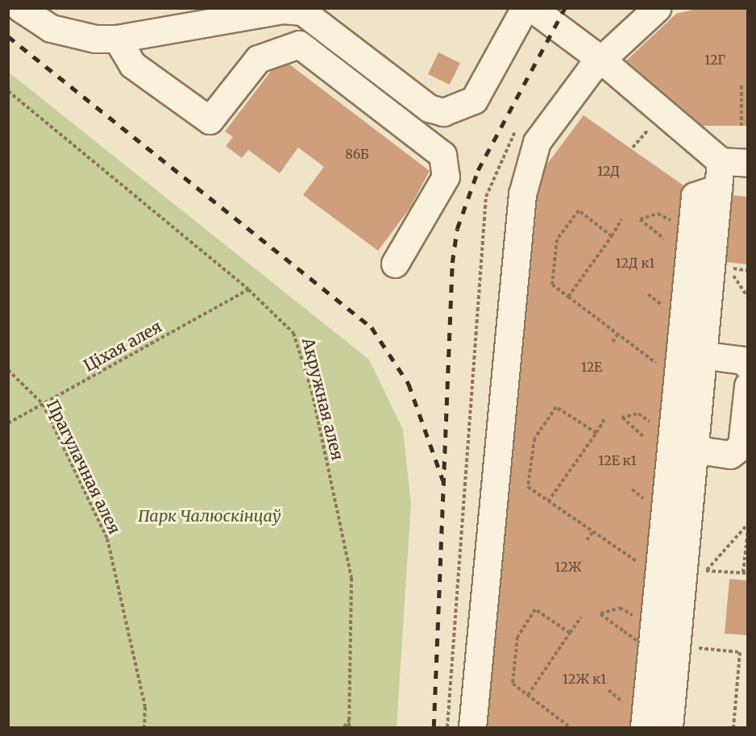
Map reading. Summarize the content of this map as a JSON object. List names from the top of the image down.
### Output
{
  "streets": {
    "path": ["Ціхая алея", "Акружная алея", "Прагулачная алея"]
  },
  "crossings": [
    ["Ціхая алея", "Акружная алея"],
    ["Ціхая алея", "Прагулачная алея"]
  ],
  "parks": ["Парк Чалюскінцаў"],
  "house_numbers": [
    "12Г",
    "86Б",
    "12Д",
    "12Д к1",
    "12Е",
    "12Е к1",
    "12Ж",
    "12Ж к1"
  ]
}
